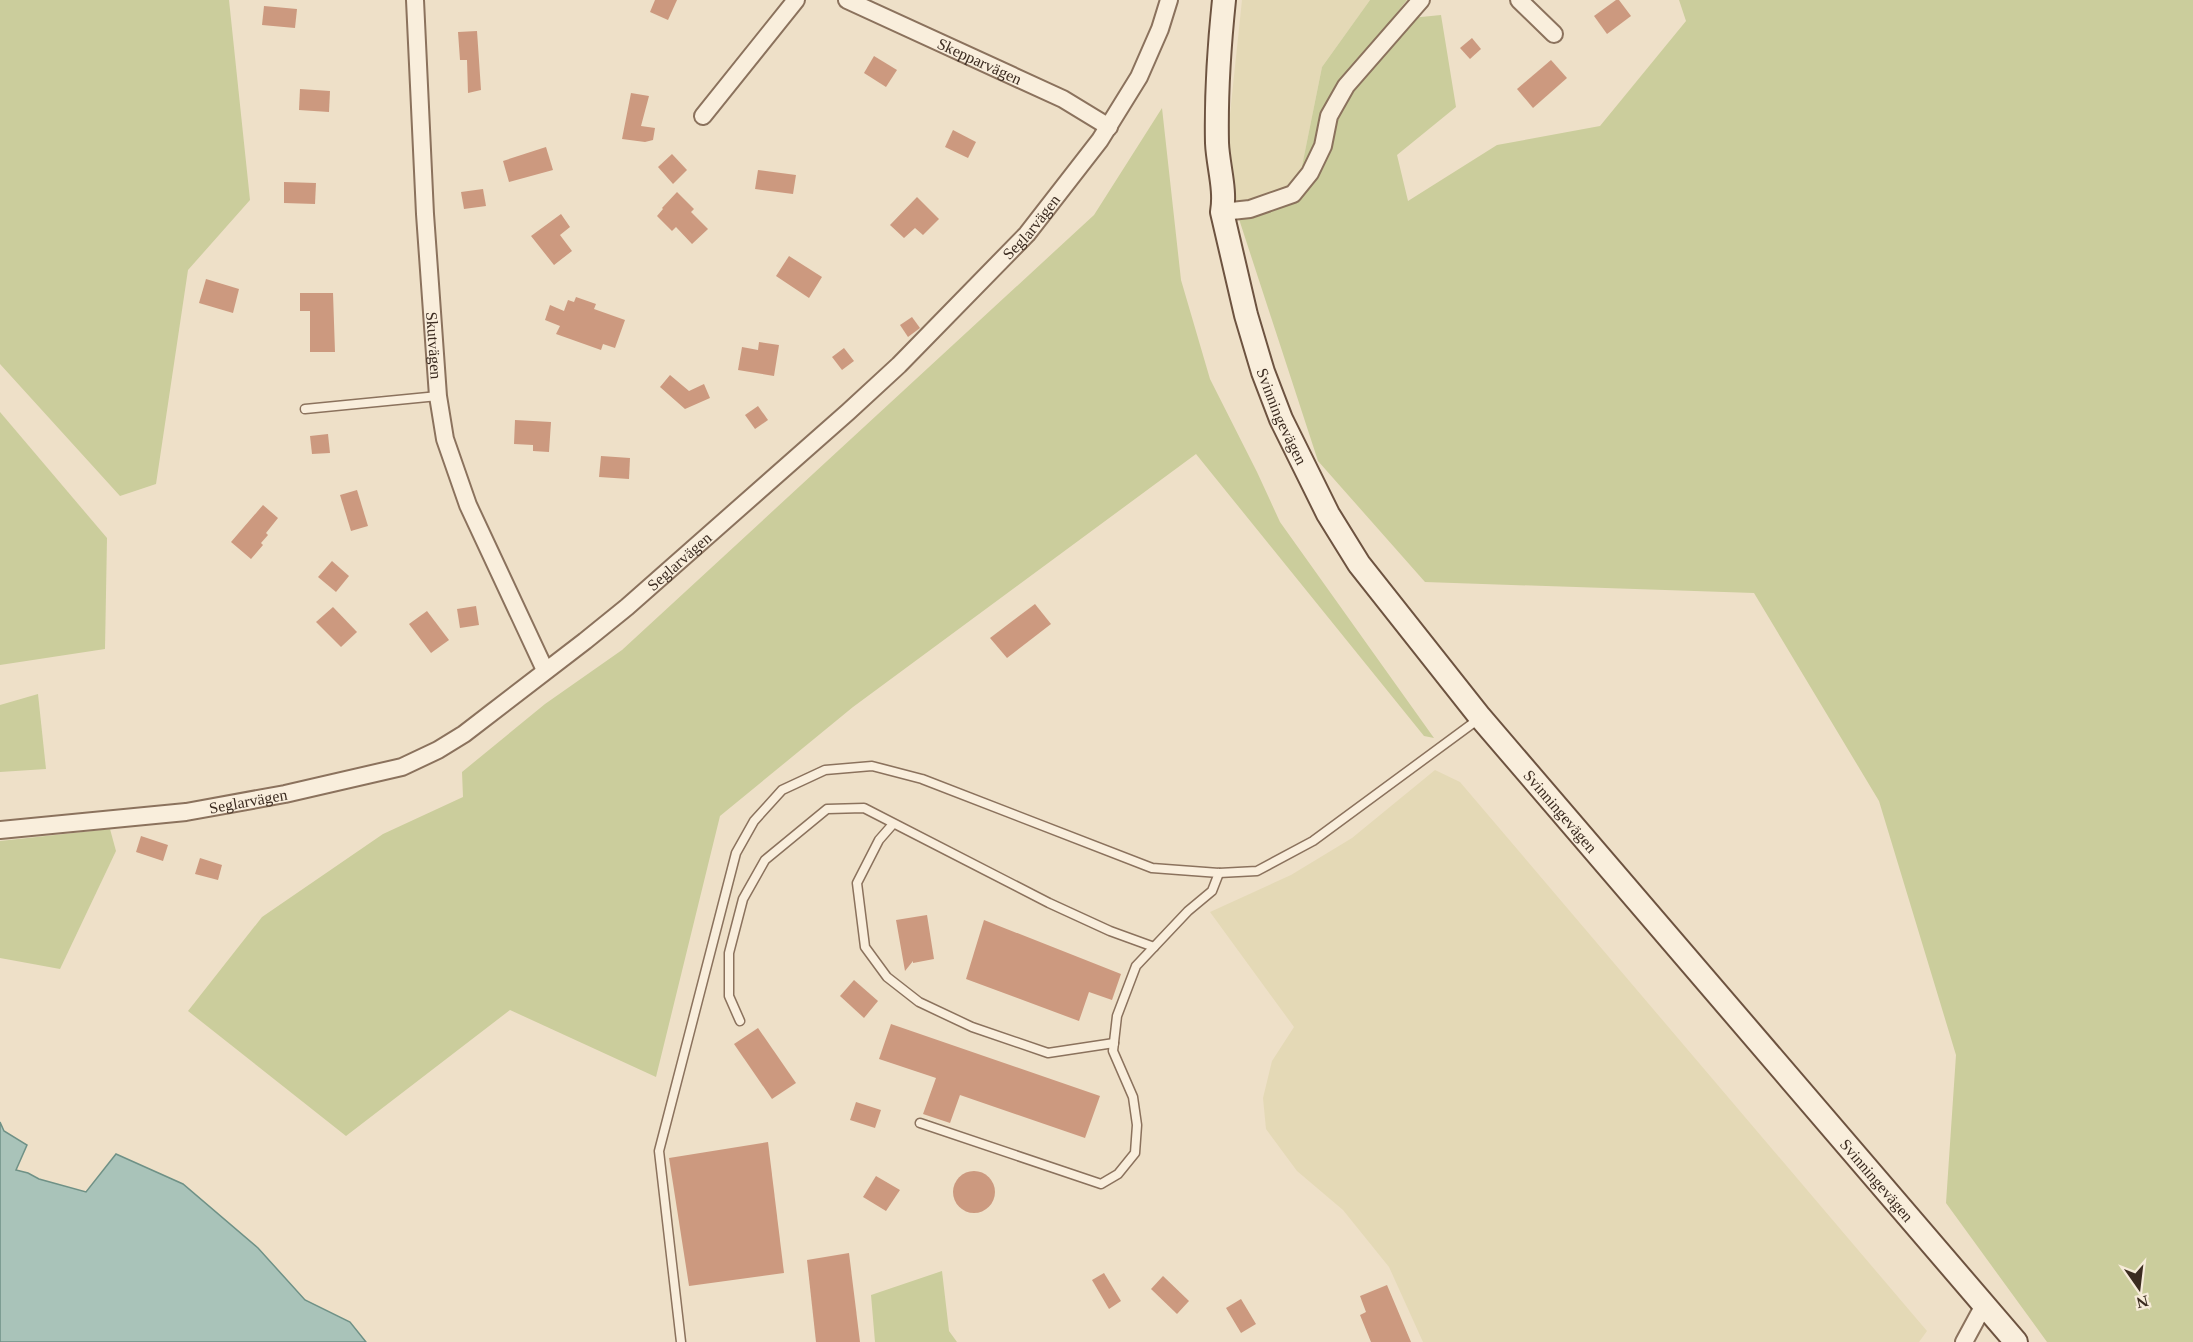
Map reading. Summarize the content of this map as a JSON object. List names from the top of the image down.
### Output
{
  "streets": {
    "main road": ["Svinningevägen"],
    "street": ["Skepparvägen", "Seglarvägen", "Skutvägen"]
  },
  "crossings": [
    ["Skepparvägen", "Seglarvägen"],
    ["Seglarvägen", "Skutvägen"]
  ],
  "north": "bottom"
}
